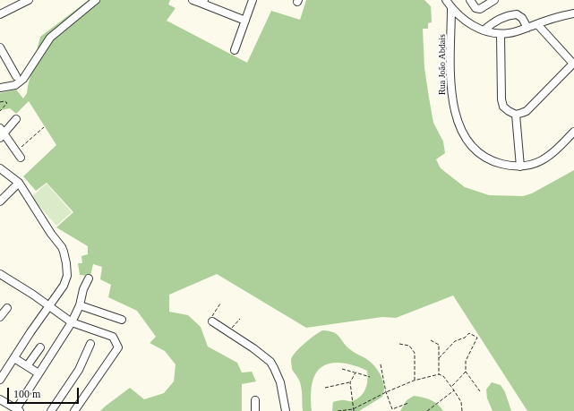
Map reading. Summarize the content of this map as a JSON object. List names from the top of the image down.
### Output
{
  "streets": {
    "street": ["Rua João Abdais"]
  },
  "scale_bar": "100 m"
}
